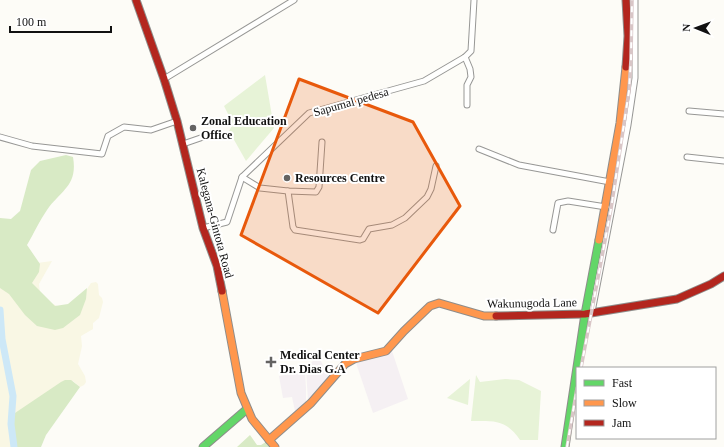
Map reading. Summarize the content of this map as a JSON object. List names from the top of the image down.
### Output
{
  "streets": {
    "street": ["Sapumal pedesa", "Kalegana-Gintota Road", "Wakunugoda Lane"]
  },
  "crossings": [
    ["Sapumal pedesa", "Kalegana-Gintota Road"],
    ["Kalegana-Gintota Road", "Wakunugoda Lane"]
  ],
  "places": {
    "other": ["Zonal Education Office", "Resources Centre"],
    "health": ["Medical Center Dr. Dias G.A"]
  },
  "legend": ["Fast", "Slow", "Jam"],
  "scale_bar": "100 m",
  "north": "left"
}
